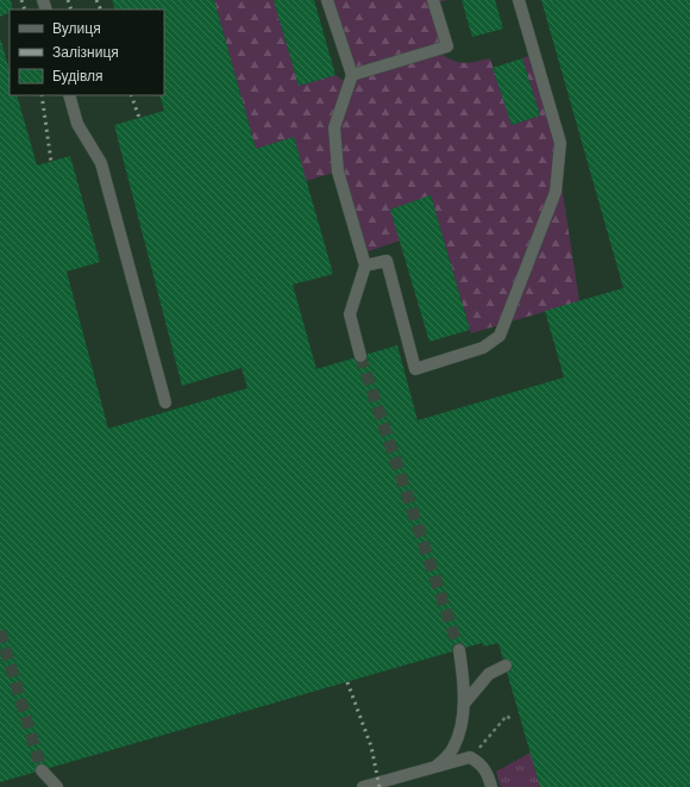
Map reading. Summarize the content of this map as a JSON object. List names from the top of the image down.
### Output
{
  "legend": ["Вулиця", "Залізниця", "Будівля"]
}
